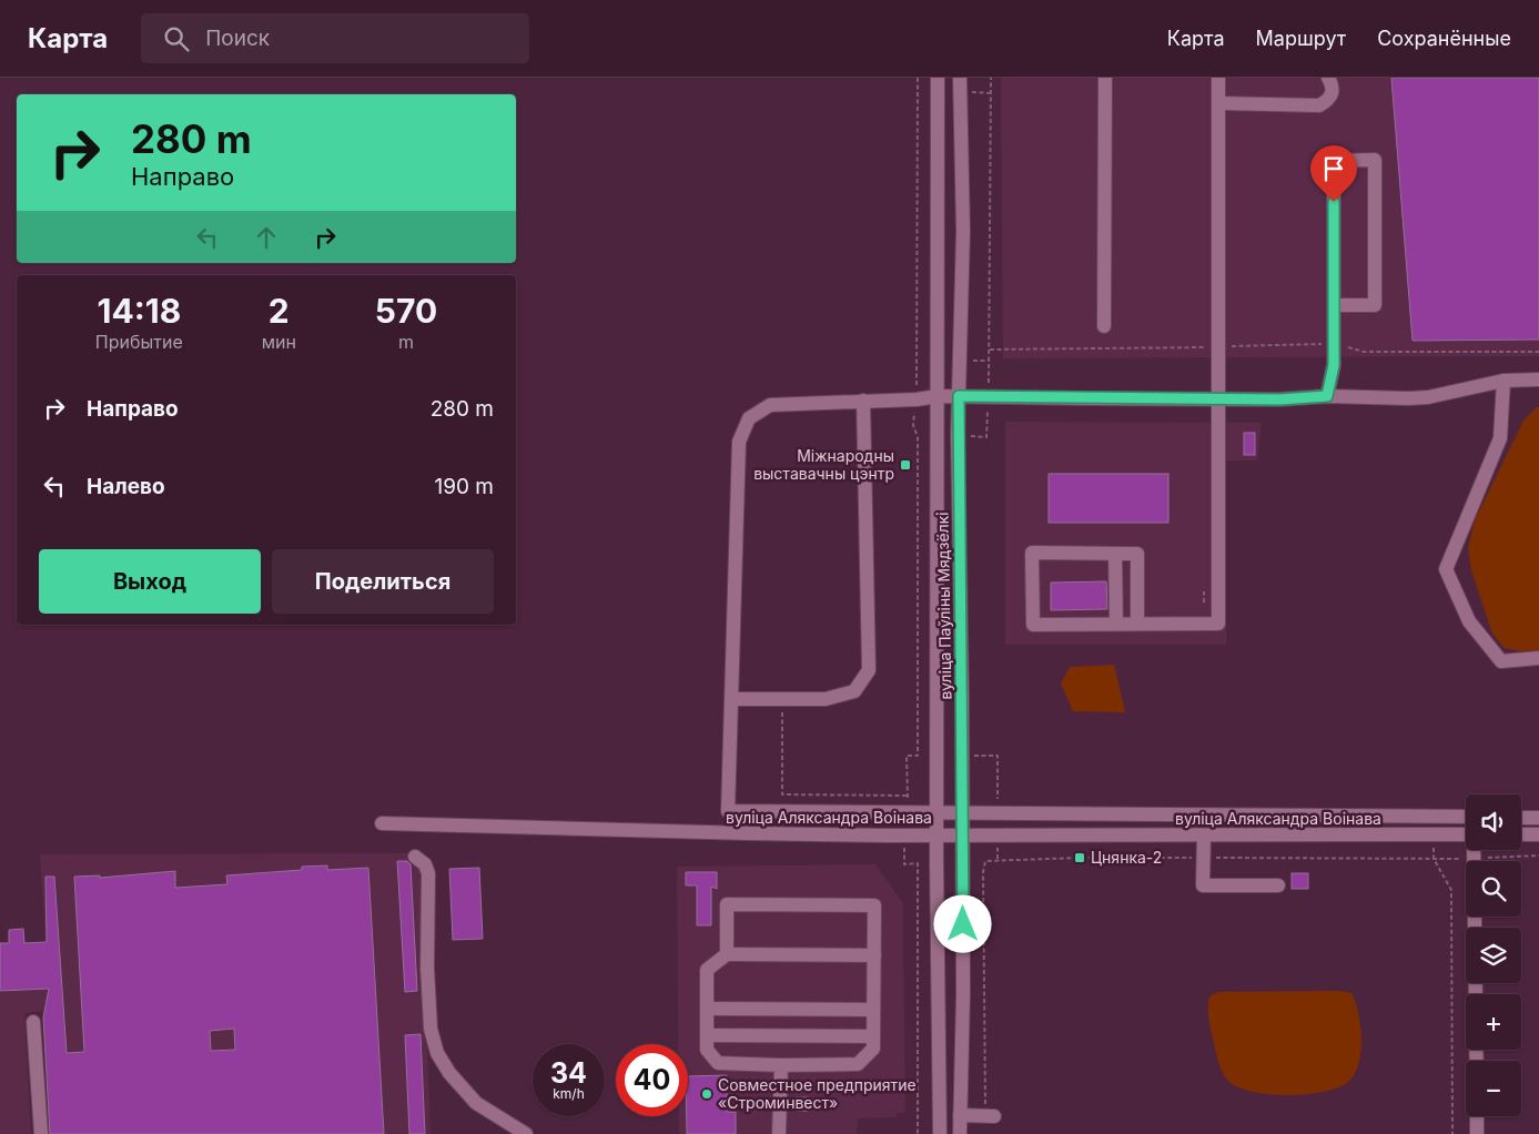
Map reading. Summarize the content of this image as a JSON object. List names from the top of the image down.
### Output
{
  "streets": {
    "street": ["вуліца Паўліны Мядзёлкі", "вуліца Аляксандра Воінава"]
  },
  "crossings": [
    ["вуліца Паўліны Мядзёлкі", "вуліца Аляксандра Воінава"]
  ],
  "places": {
    "transit": ["Міжнародны выставачны цэнтр", "Цнянка-2"],
    "other": ["Совместное предприятие «Строминвест»"]
  },
  "page": {
    "header": "Карта",
    "search": "Поиск",
    "nav": ["Карта", "Маршрут", "Сохранённые"],
    "turn": ["280 m", "Направо"],
    "eta": [
      "14:18",
      "Прибытие",
      "2",
      "мин",
      "570",
      "m"
    ],
    "list": [
      {
        "name": "Направо",
        "value": "280 m"
      },
      {
        "name": "Налево",
        "value": "190 m"
      }
    ],
    "buttons": ["Выход", "Поделиться"],
    "map_buttons": ["+", "−"],
    "speed": "34 km/h",
    "limit": "40"
  }
}
